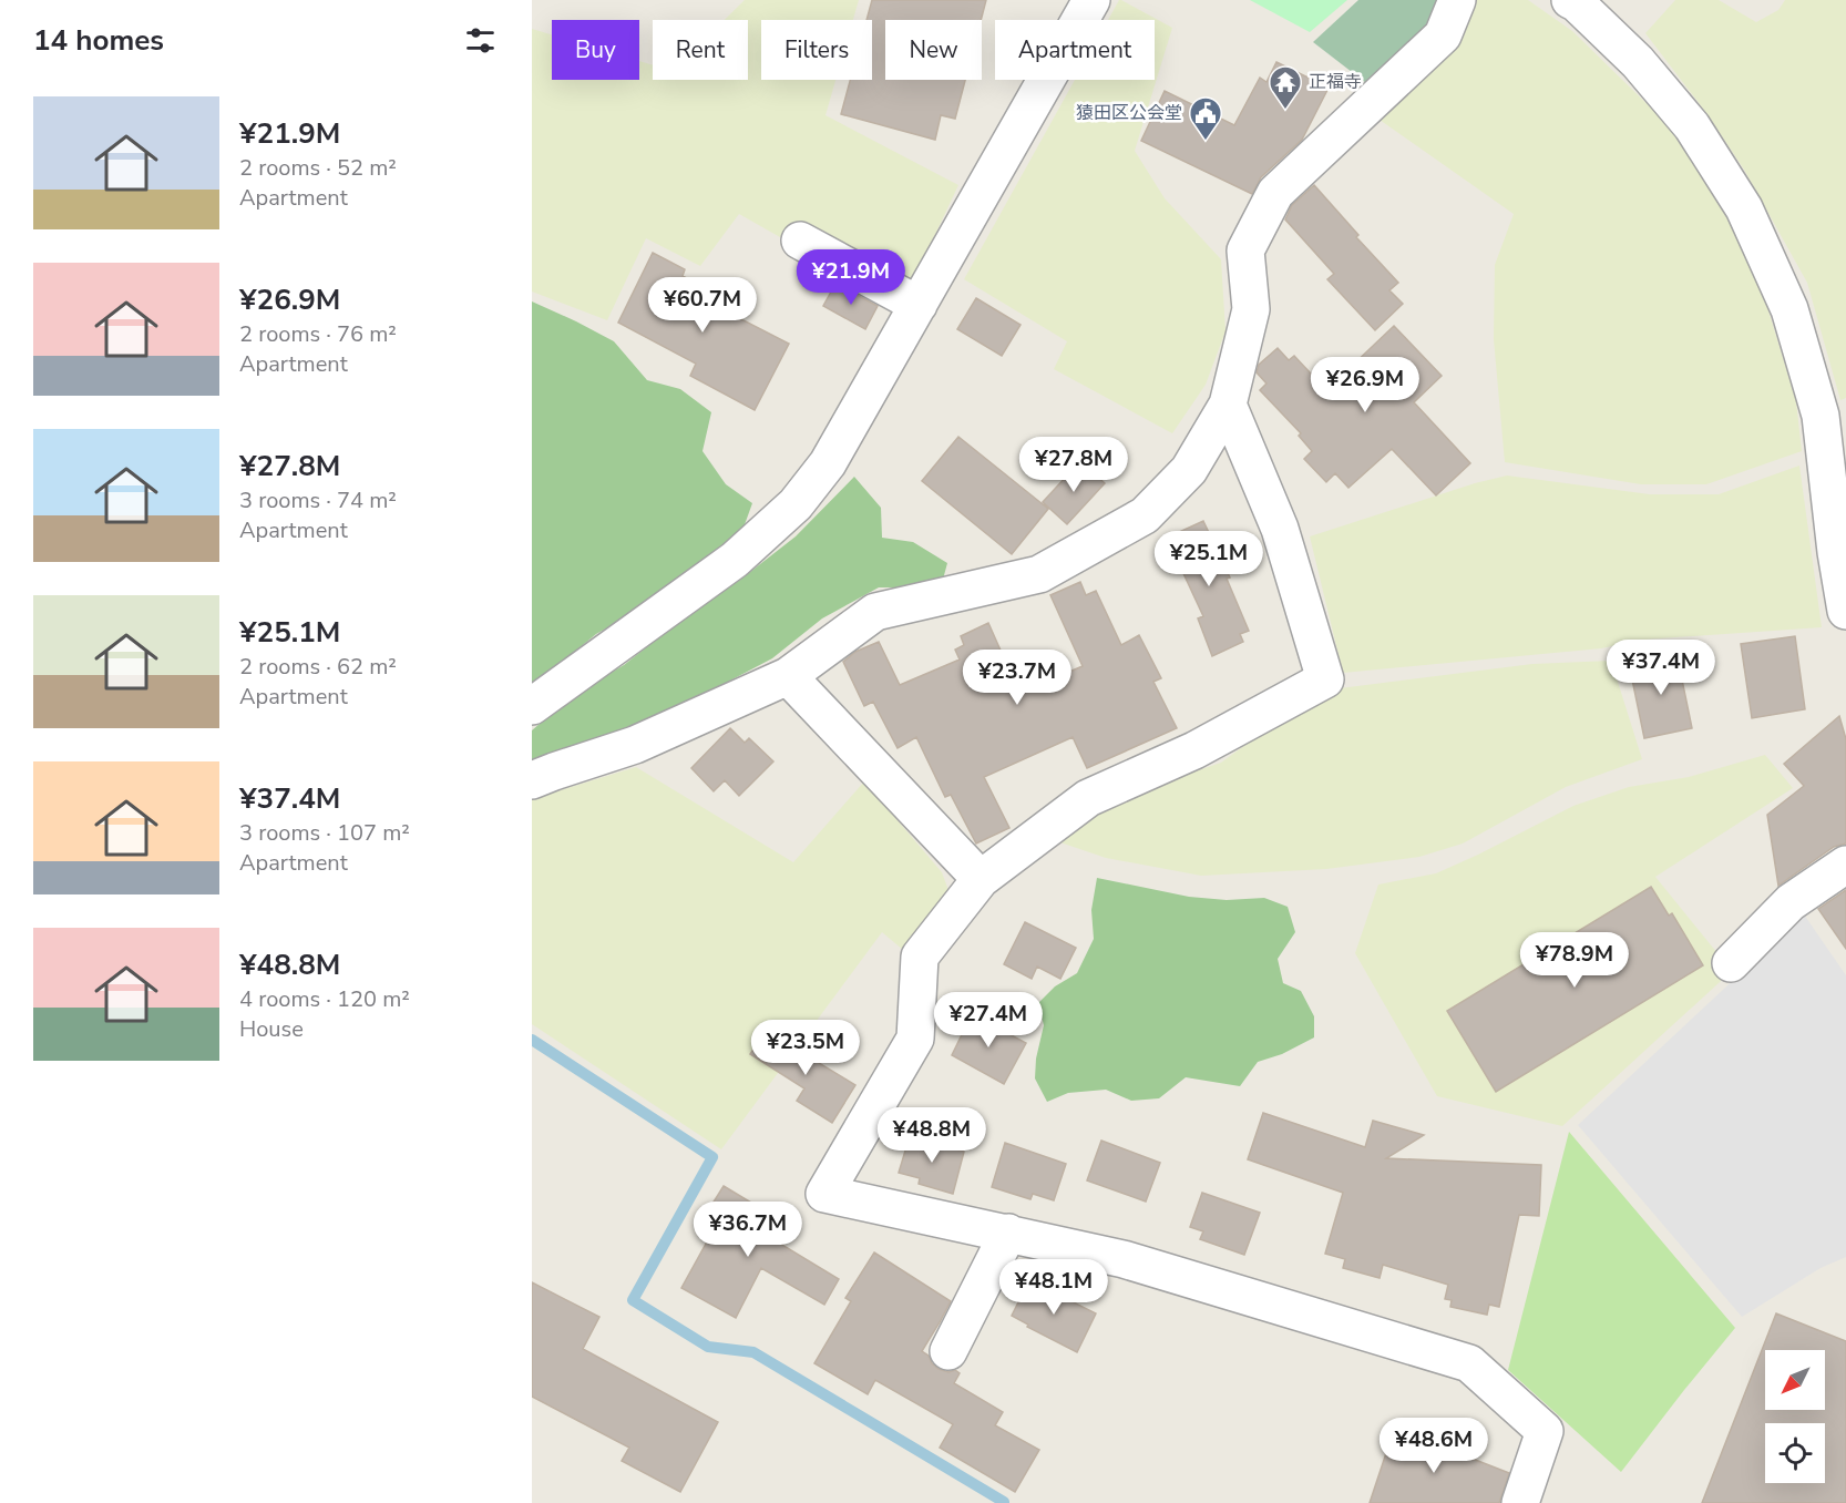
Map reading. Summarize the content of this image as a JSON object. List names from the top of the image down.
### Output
{
  "places": {
    "temple": ["正福寺"],
    "public building": ["猿田区公会堂"]
  },
  "north": "bottom left",
  "page": {
    "heading": "14 homes",
    "chip": [
      "Buy",
      "Rent",
      "Filters",
      "New",
      "Apartment"
    ],
    "list": [
      {
        "name": "¥21.9M",
        "note": "2 rooms · 52 m² · Apartment"
      },
      {
        "name": "¥26.9M",
        "note": "2 rooms · 76 m² · Apartment"
      },
      {
        "name": "¥27.8M",
        "note": "3 rooms · 74 m² · Apartment"
      },
      {
        "name": "¥25.1M",
        "note": "2 rooms · 62 m² · Apartment"
      },
      {
        "name": "¥37.4M",
        "note": "3 rooms · 107 m² · Apartment"
      },
      {
        "name": "¥48.8M",
        "note": "4 rooms · 120 m² · House"
      }
    ],
    "price": [
      "¥21.9M",
      "¥60.7M",
      "¥26.9M",
      "¥27.8M",
      "¥25.1M",
      "¥37.4M",
      "¥23.7M",
      "¥78.9M",
      "¥27.4M",
      "¥23.5M",
      "¥48.8M",
      "¥36.7M",
      "¥48.1M",
      "¥48.6M"
    ]
  }
}
